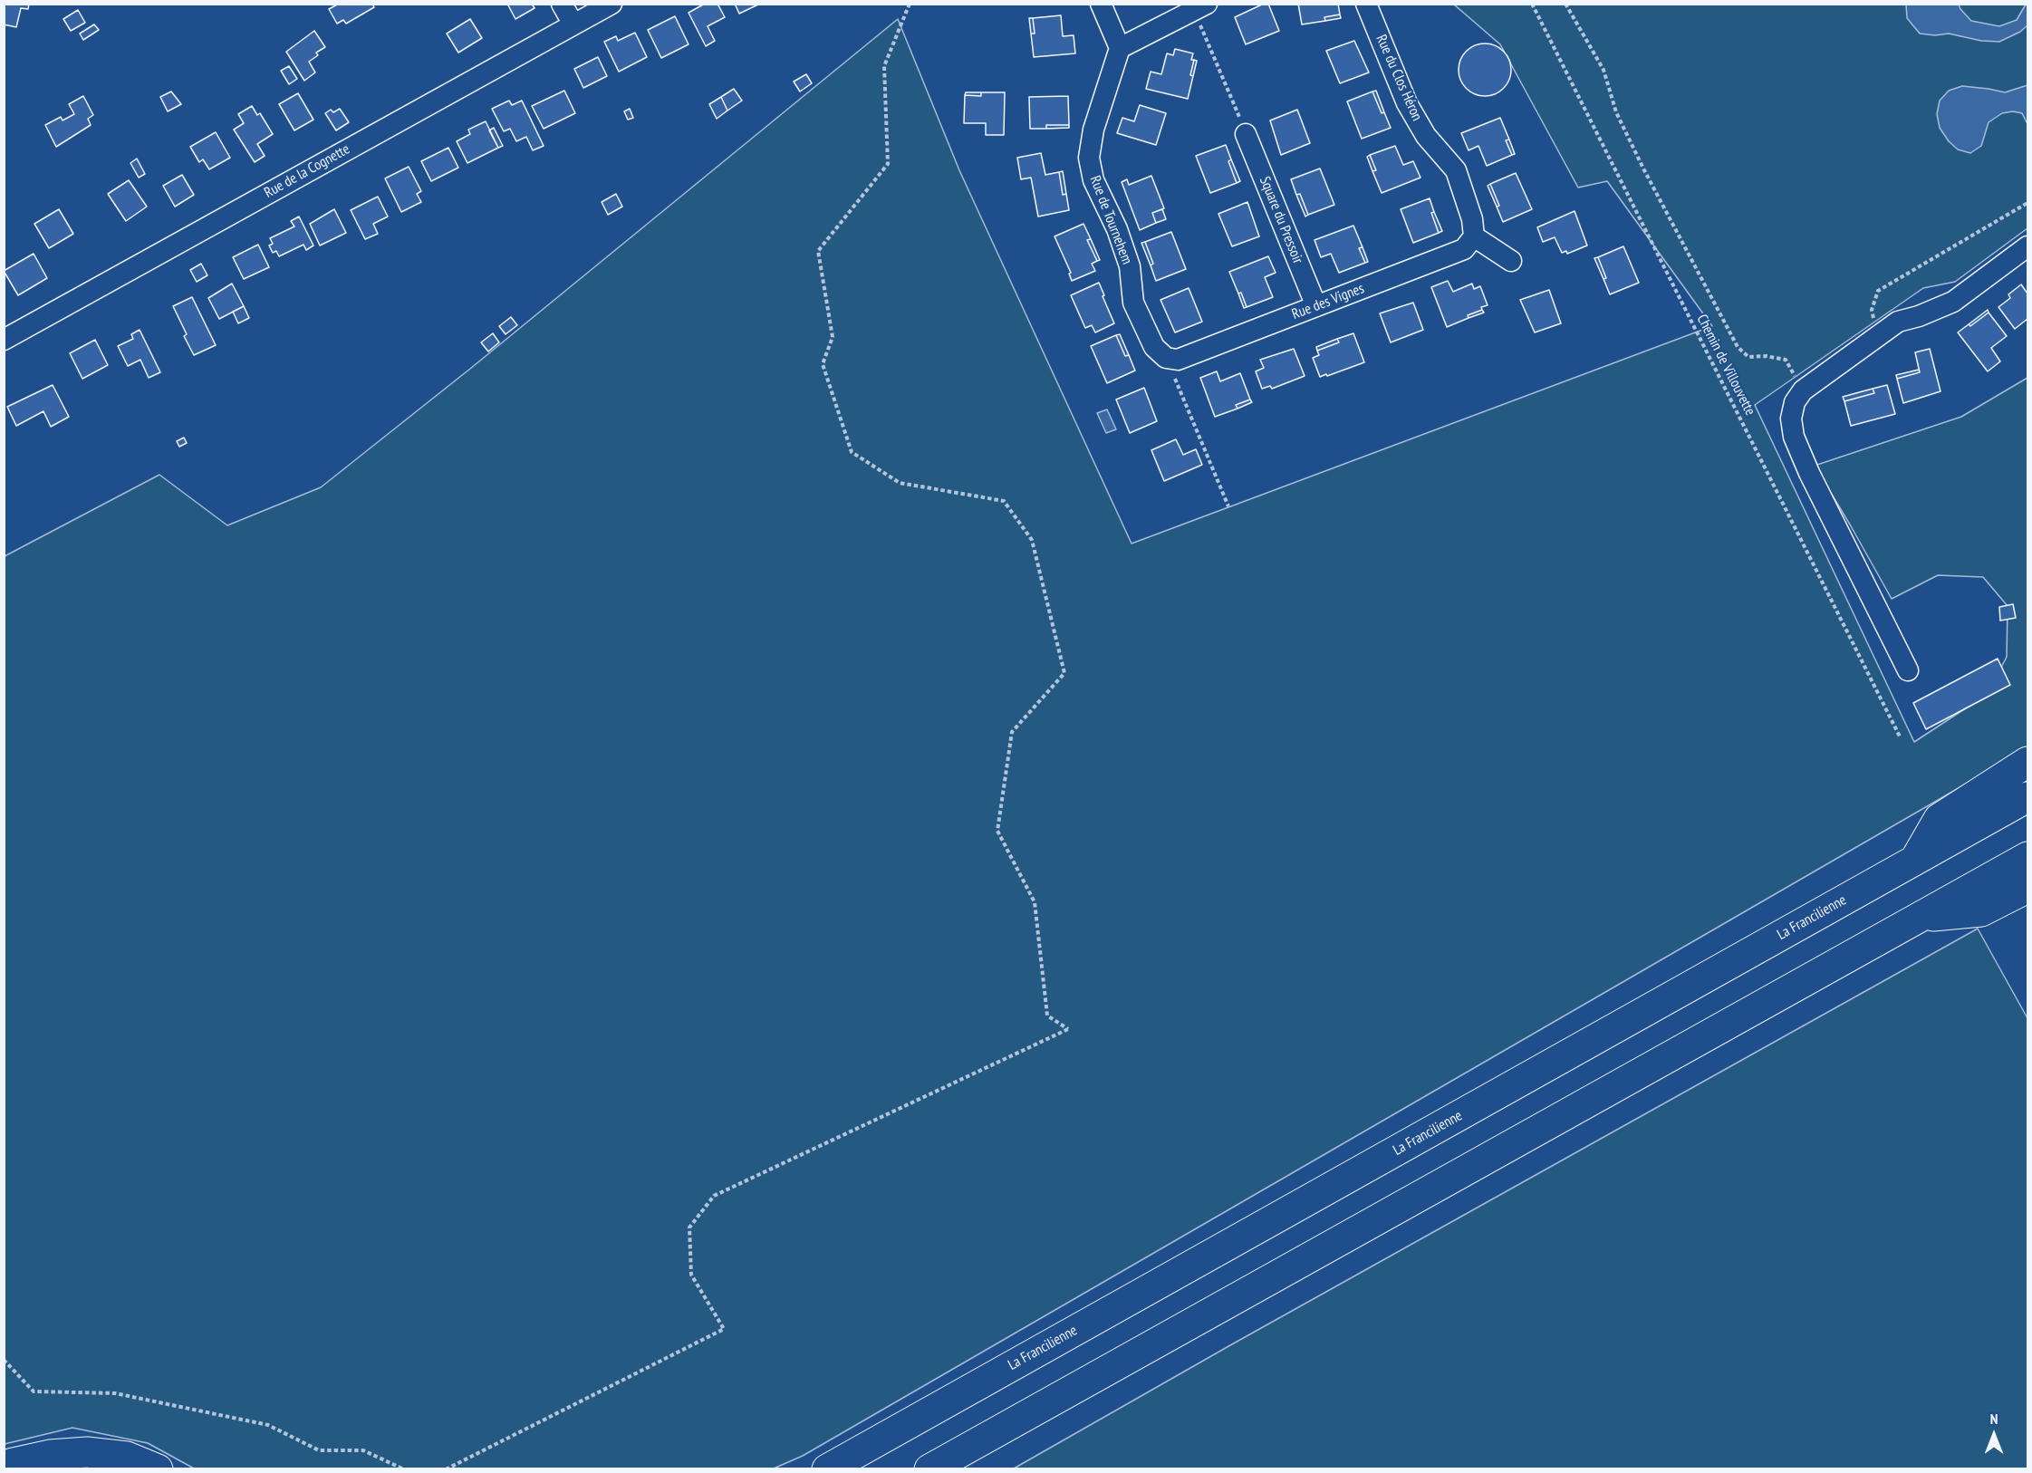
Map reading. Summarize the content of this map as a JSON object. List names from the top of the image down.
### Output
{
  "streets": {
    "highway": ["La Francilienne"],
    "street": [
      "Rue du Clos Héron",
      "Rue de la Cognette",
      "Rue de Tournehem",
      "Square du Pressoir",
      "Rue des Vignes"
    ],
    "path": ["Chemin de Villouvette"]
  },
  "crossings": [
    ["Rue du Clos Héron", "Rue des Vignes"],
    ["Rue de Tournehem", "Rue des Vignes"],
    ["Square du Pressoir", "Rue des Vignes"]
  ],
  "north": "top"
}
